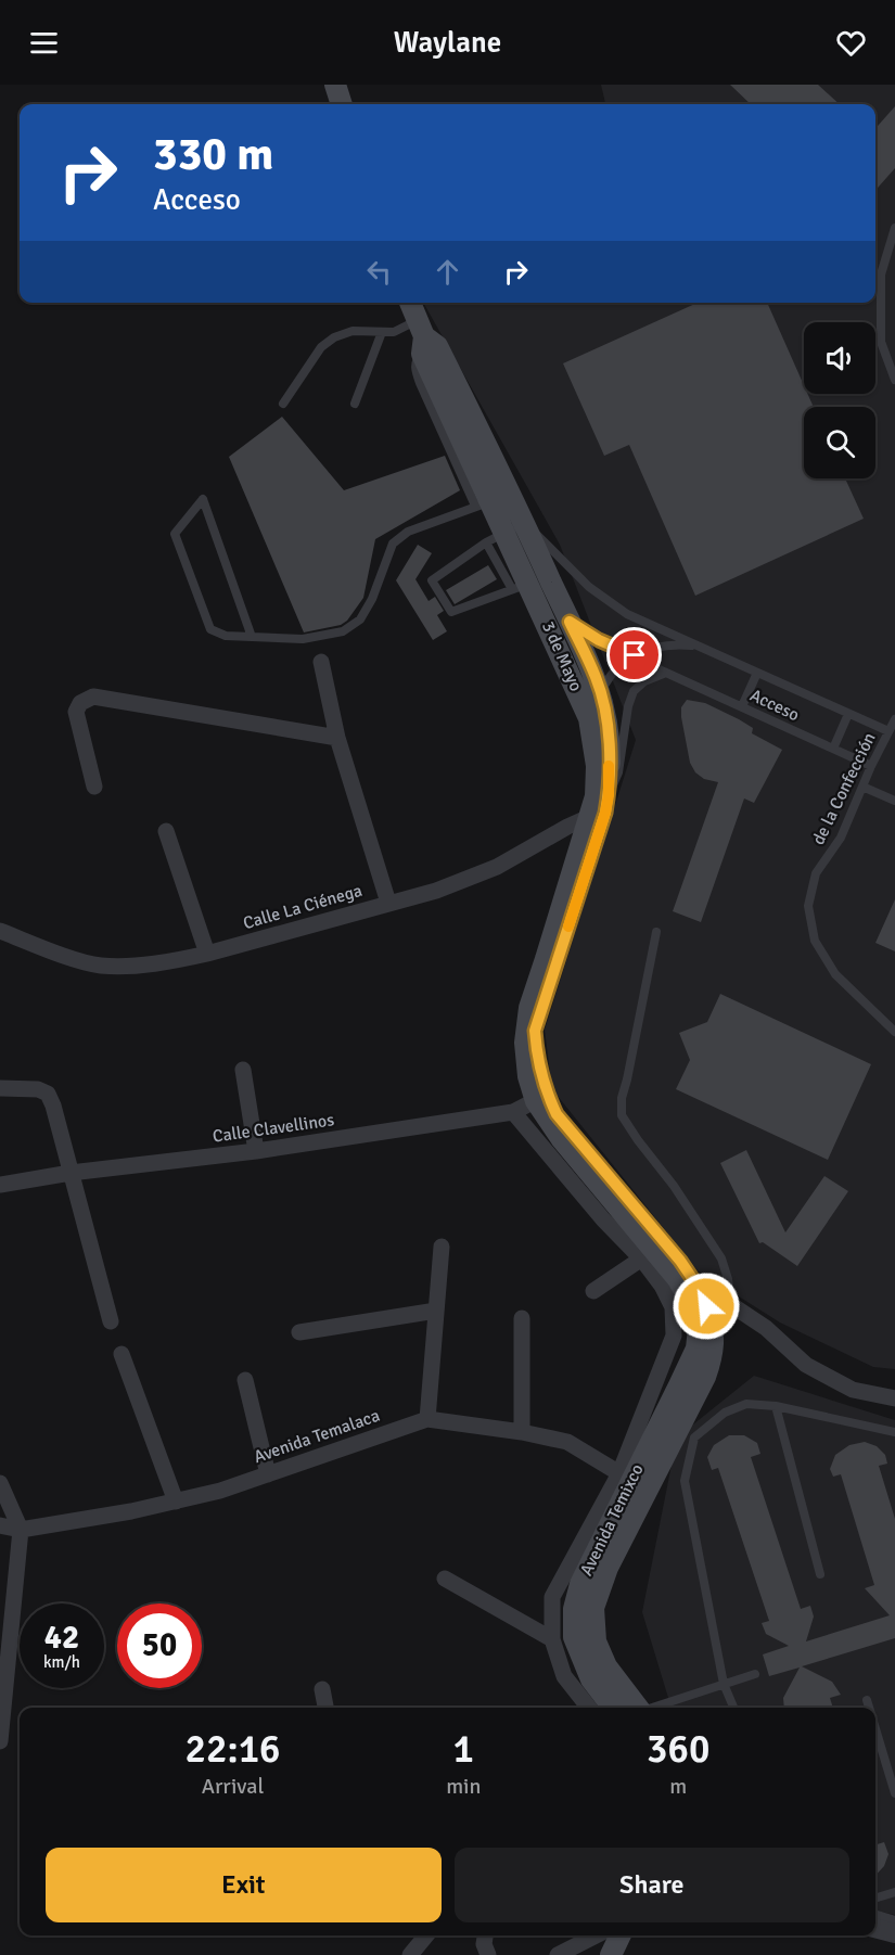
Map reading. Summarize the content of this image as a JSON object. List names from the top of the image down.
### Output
{
  "streets": {
    "main road": ["3 de Mayo", "Avenida Temixco"],
    "street": ["Calle La Ciénega", "Calle Clavellinos", "Avenida Temalaca"],
    "lane": ["Acceso", "de la Confección"]
  },
  "crossings": [
    ["3 de Mayo", "Acceso"],
    ["3 de Mayo", "Calle La Ciénega"],
    ["3 de Mayo", "Calle Clavellinos"],
    ["3 de Mayo", "Avenida Temixco"],
    ["Acceso", "de la Confección"]
  ],
  "page": {
    "header": "Waylane",
    "turn": ["330 m", "Acceso"],
    "speed": "42 km/h",
    "limit": "50",
    "eta": [
      "22:16",
      "Arrival",
      "1",
      "min",
      "360",
      "m"
    ],
    "buttons": ["Exit", "Share"]
  }
}
